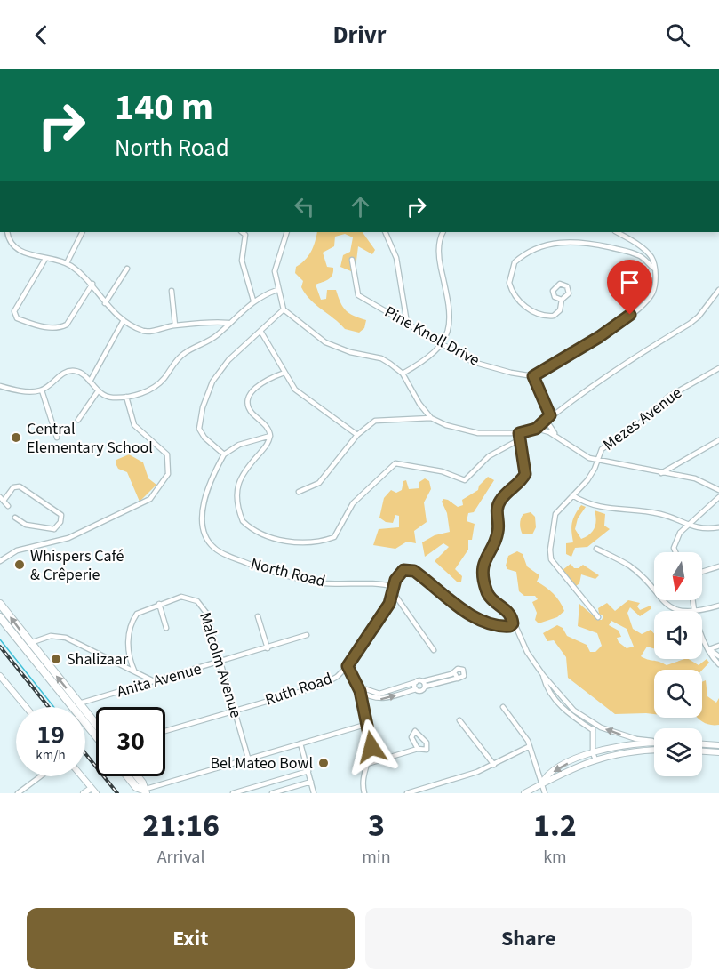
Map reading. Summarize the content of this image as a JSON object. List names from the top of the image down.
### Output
{
  "streets": {
    "street": [
      "Pine Knoll Drive",
      "Mezes Avenue",
      "North Road",
      "Malcolm Avenue",
      "Anita Avenue",
      "Ruth Road"
    ]
  },
  "crossings": [
    ["Malcolm Avenue", "Anita Avenue"],
    ["Malcolm Avenue", "Ruth Road"]
  ],
  "places": [
    "Central Elementary School",
    "Whispers Café & Crêperie",
    "Shalizaar",
    "Bel Mateo Bowl"
  ],
  "north": "bottom",
  "page": {
    "header": "Drivr",
    "turn": ["140 m", "North Road"],
    "speed": "19 km/h",
    "limit": "30",
    "eta": [
      "21:16",
      "Arrival",
      "3",
      "min",
      "1.2",
      "km"
    ],
    "buttons": ["Exit", "Share"]
  }
}
